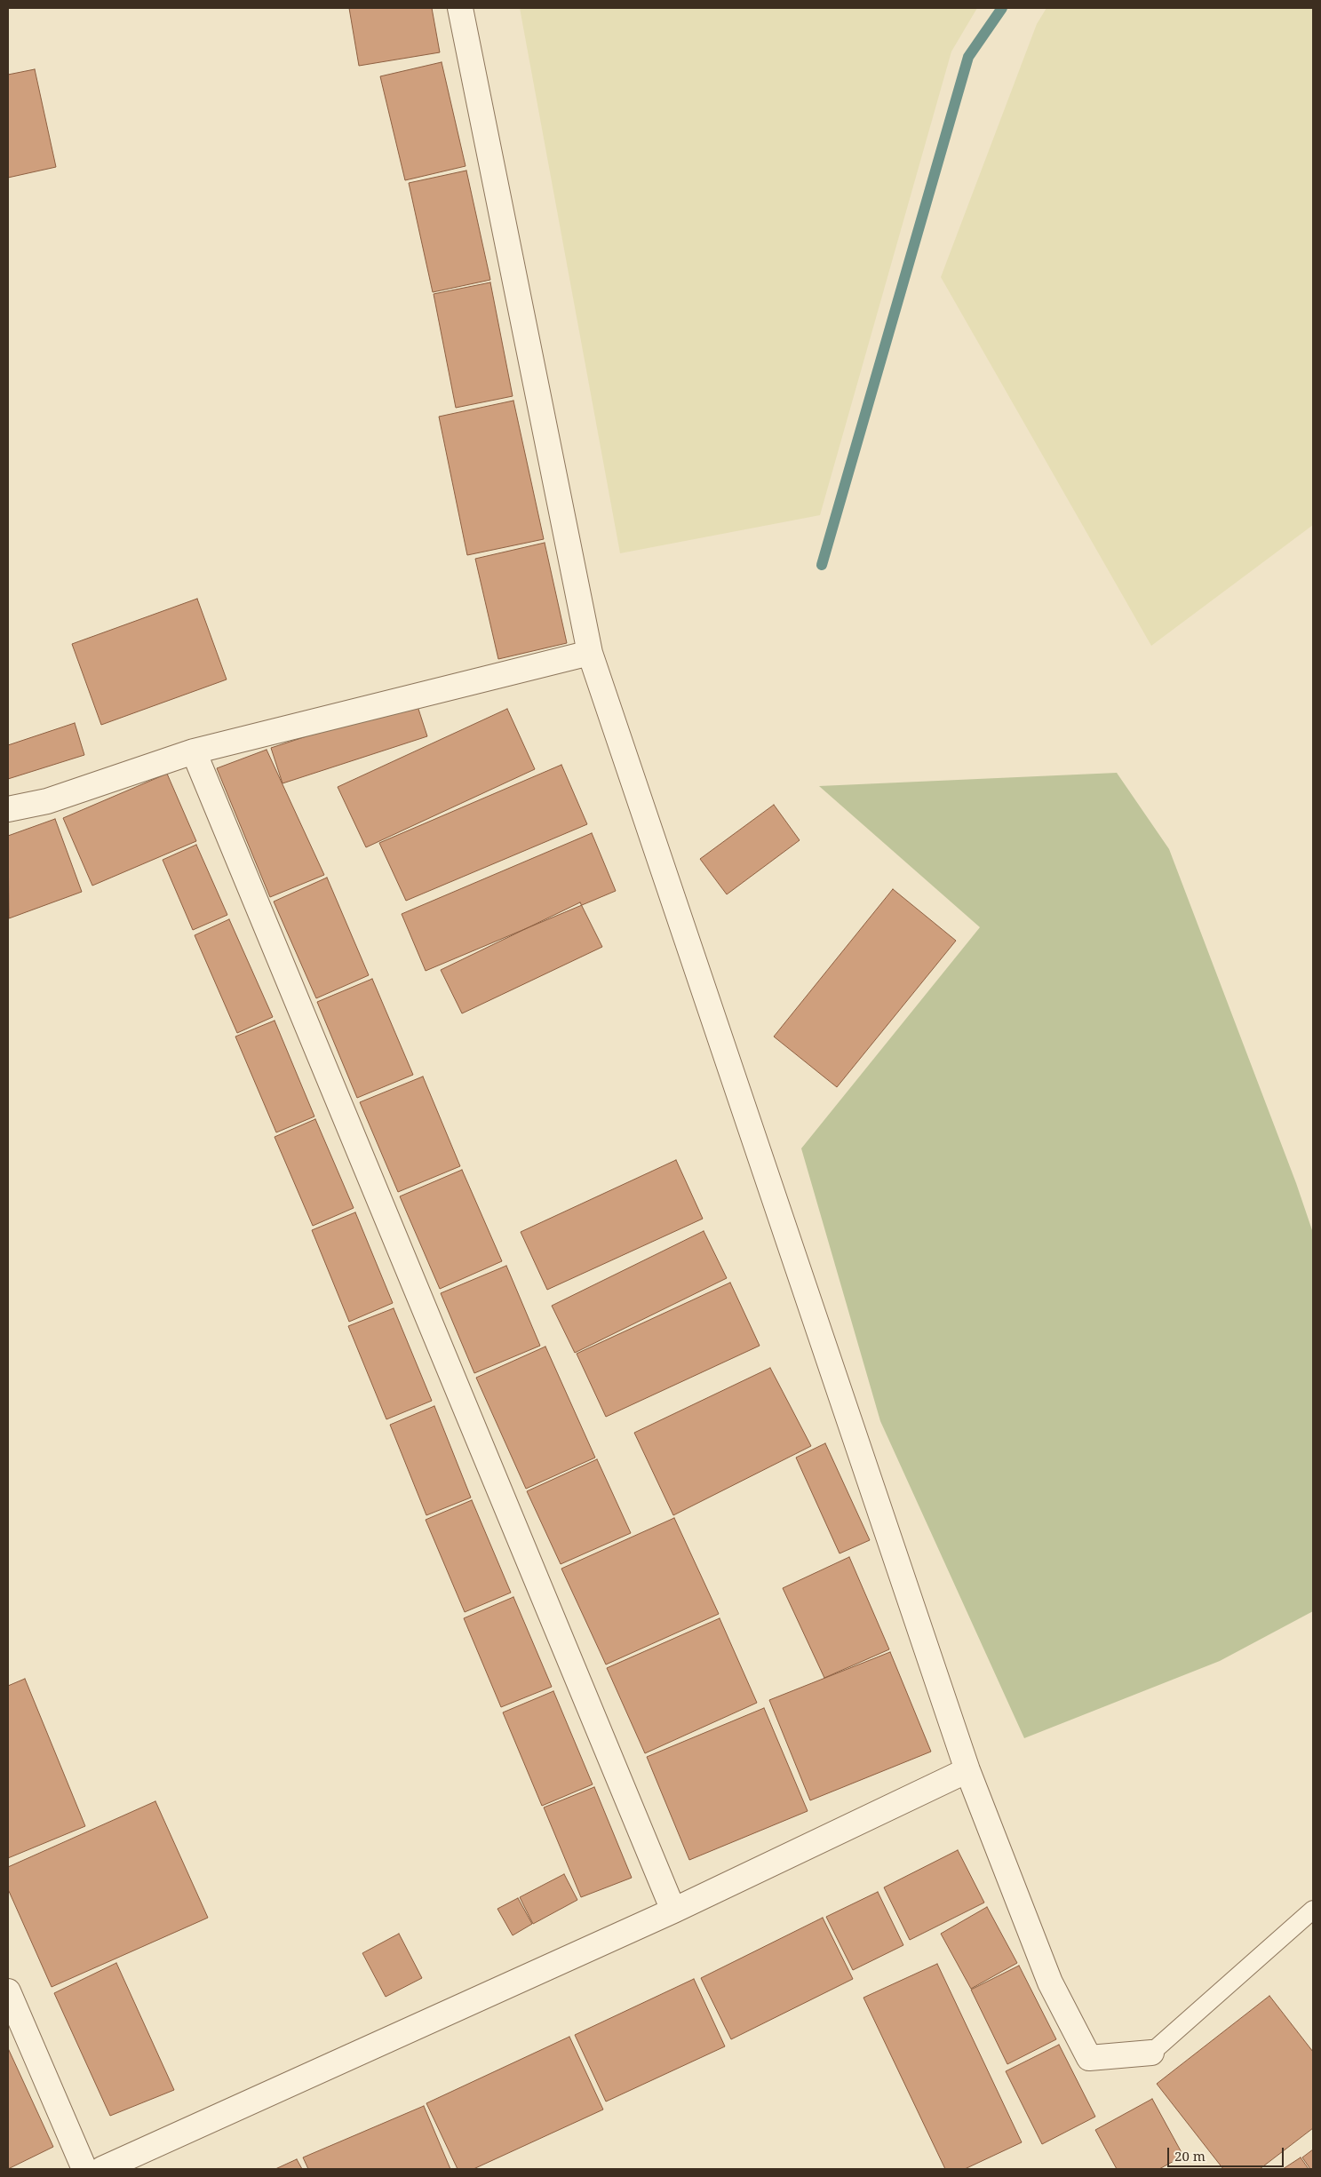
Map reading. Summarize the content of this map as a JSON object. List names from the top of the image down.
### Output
{
  "scale_bar": "20 m"
}
